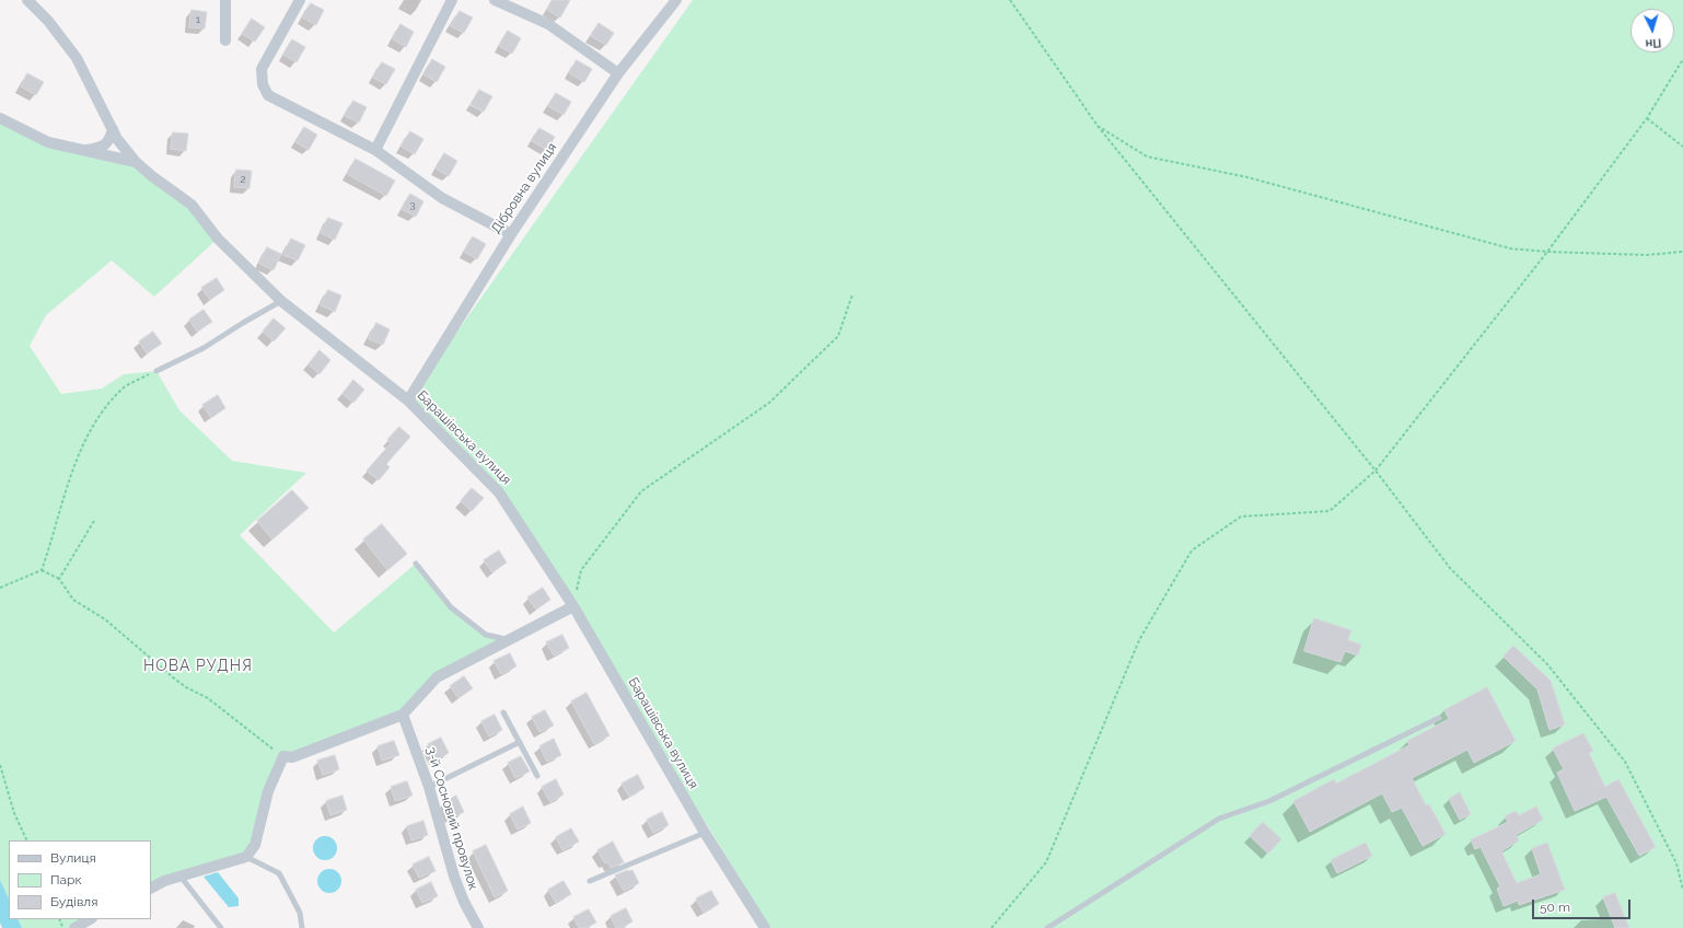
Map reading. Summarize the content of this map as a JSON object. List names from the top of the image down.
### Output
{
  "streets": {
    "street": ["Дібровна вулиця", "Барашівська вулиця", "3-й Сосновий провулок"]
  },
  "crossings": [
    ["Дібровна вулиця", "Барашівська вулиця"]
  ],
  "districts": ["НОВА РУДНЯ"],
  "house_numbers": ["1", "2", "3"],
  "legend": ["Вулиця", "Парк", "Будівля"],
  "scale_bar": "50 m",
  "north": "bottom"
}
